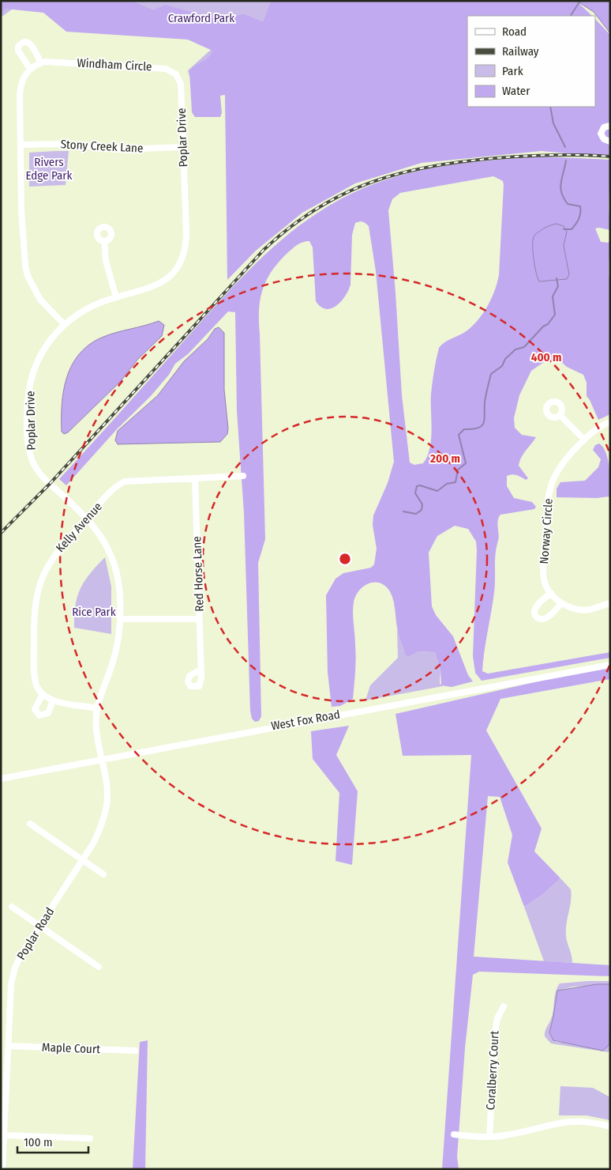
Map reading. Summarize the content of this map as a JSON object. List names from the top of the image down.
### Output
{
  "streets": {
    "street": [
      "Windham Circle",
      "Poplar Drive",
      "Stony Creek Lane",
      "Kelly Avenue",
      "Norway Circle",
      "Red Horse Lane",
      "West Fox Road",
      "Poplar Road",
      "Maple Court",
      "Coralberry Court"
    ]
  },
  "crossings": [
    ["Windham Circle", "Poplar Drive"],
    ["Poplar Drive", "Stony Creek Lane"],
    ["Poplar Drive", "Kelly Avenue"],
    ["Poplar Drive", "West Fox Road"],
    ["Poplar Drive", "Poplar Road"],
    ["Kelly Avenue", "Red Horse Lane"],
    ["West Fox Road", "Poplar Road"],
    ["Poplar Road", "Maple Court"]
  ],
  "parks": ["Crawford Park", "Rivers Edge Park", "Rice Park"],
  "legend": [
    "Road",
    "Railway",
    "Park",
    "Water"
  ],
  "scale_bar": "100 m",
  "rings": ["400 m", "200 m"]
}
